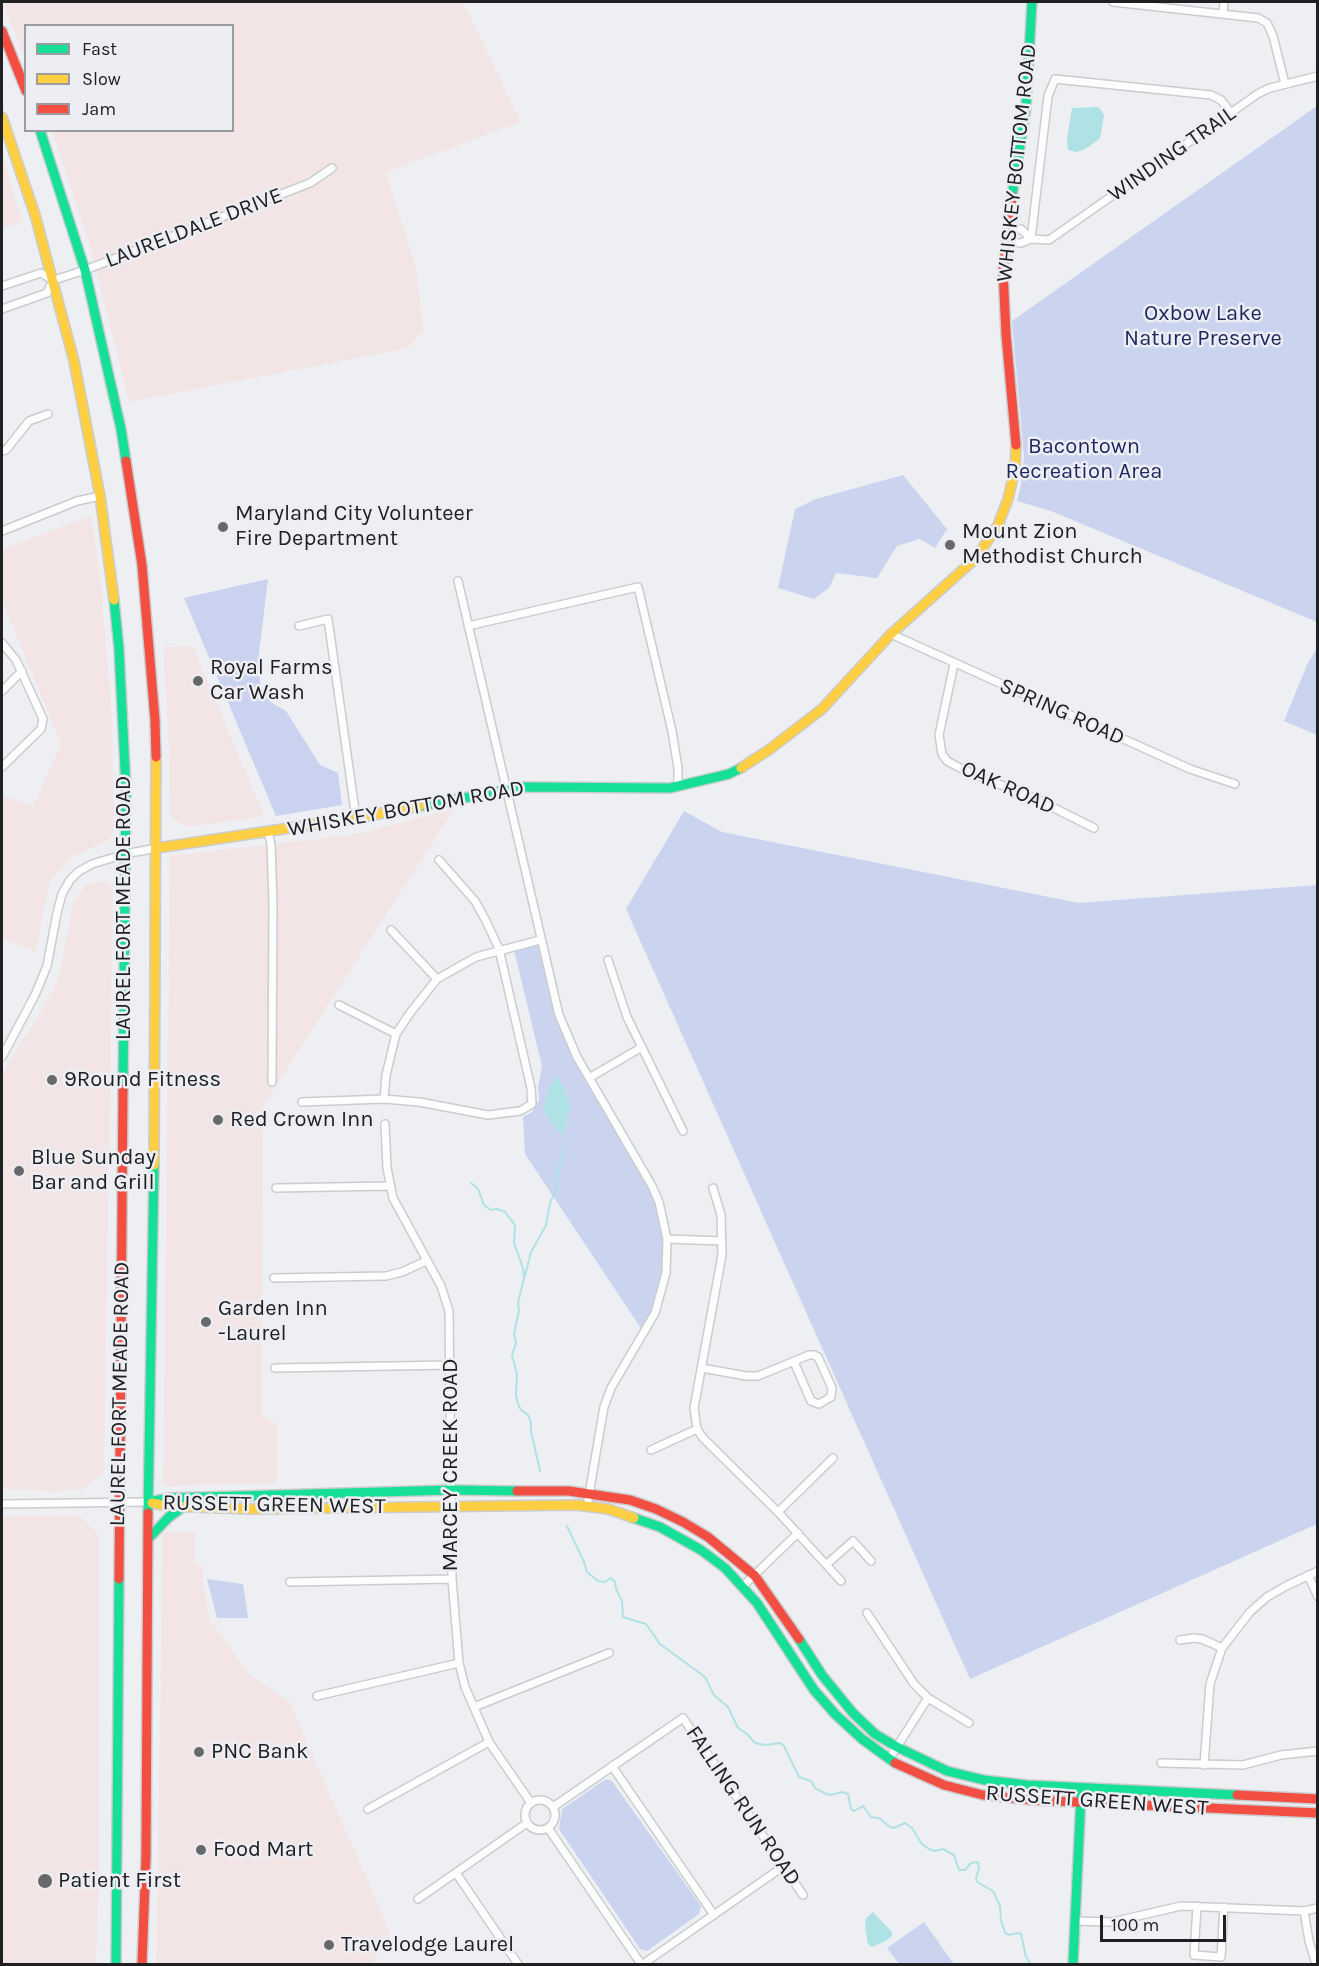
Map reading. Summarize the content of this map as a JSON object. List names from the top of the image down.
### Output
{
  "streets": {
    "street": [
      "WINDING TRAIL",
      "WHISKEY BOTTOM ROAD",
      "LAURELDALE DRIVE",
      "SPRING ROAD",
      "OAK ROAD",
      "LAUREL FORT MEADE ROAD",
      "MARCEY CREEK ROAD",
      "RUSSETT GREEN WEST",
      "FALLING RUN ROAD"
    ]
  },
  "crossings": [
    ["WINDING TRAIL", "WHISKEY BOTTOM ROAD"],
    ["WHISKEY BOTTOM ROAD", "SPRING ROAD"],
    ["WHISKEY BOTTOM ROAD", "LAUREL FORT MEADE ROAD"],
    ["LAURELDALE DRIVE", "LAUREL FORT MEADE ROAD"],
    ["SPRING ROAD", "OAK ROAD"],
    ["LAUREL FORT MEADE ROAD", "RUSSETT GREEN WEST"],
    ["MARCEY CREEK ROAD", "RUSSETT GREEN WEST"]
  ],
  "parks": ["Oxbow Lake Nature Preserve", "Bacontown Recreation Area"],
  "places": [
    "Maryland City Volunteer Fire Department",
    "Mount Zion Methodist Church",
    "Royal Farms Car Wash",
    "9Round Fitness",
    "Red Crown Inn",
    "Blue Sunday Bar and Grill",
    "Garden Inn -Laurel",
    "PNC Bank",
    "Food Mart",
    "Patient First",
    "Travelodge Laurel"
  ],
  "legend": ["Fast", "Slow", "Jam"],
  "scale_bar": "100 m"
}
